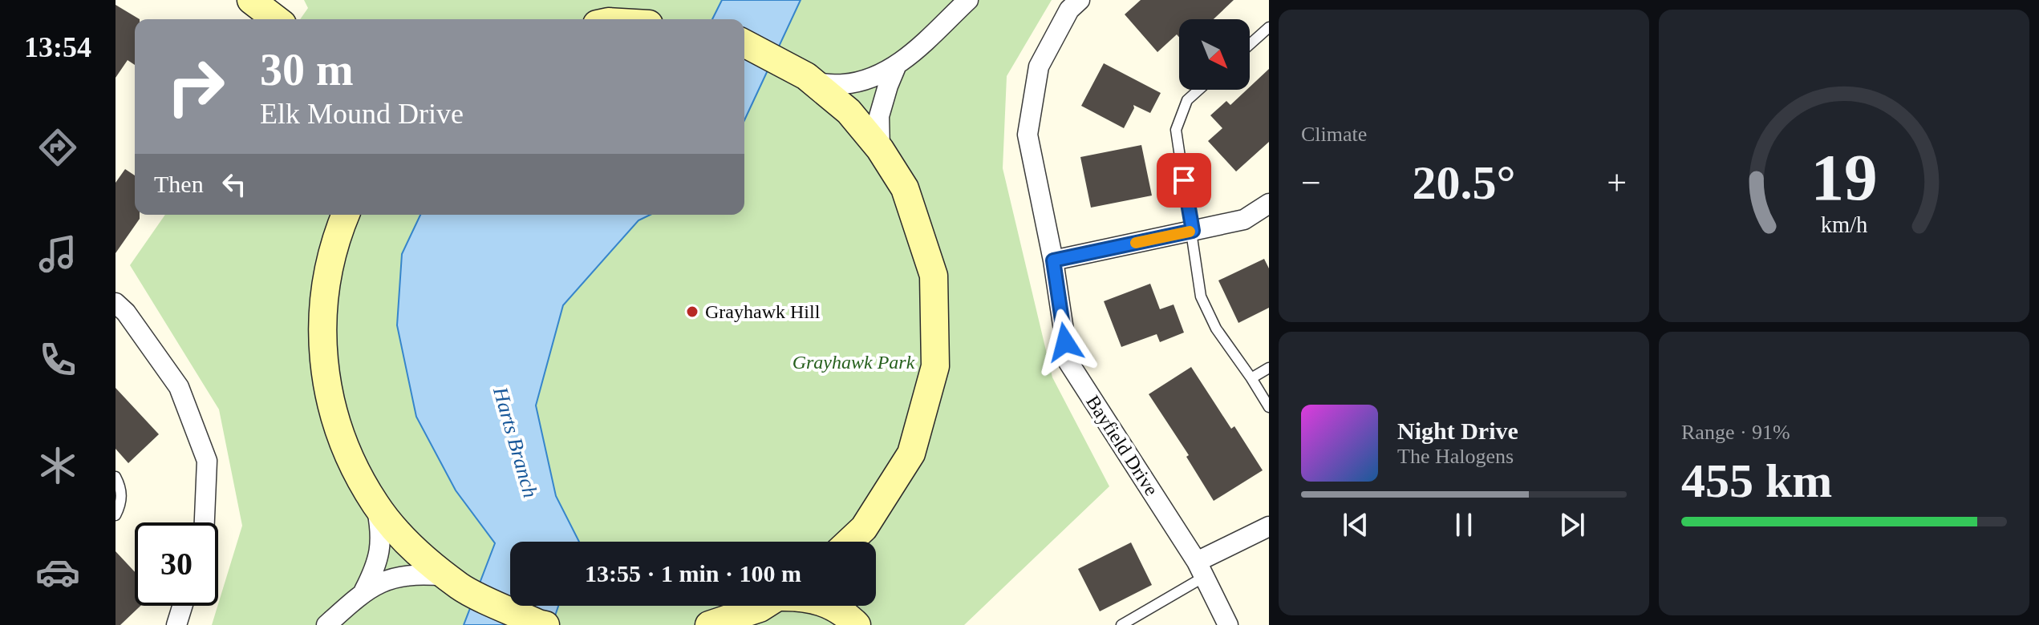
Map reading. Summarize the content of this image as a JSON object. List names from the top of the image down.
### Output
{
  "streets": {
    "street": ["Bayfield Drive"]
  },
  "water": ["Harts Branch"],
  "parks": ["Grayhawk Park"],
  "places": ["Grayhawk Hill"],
  "north": "bottom right",
  "page": {
    "tabs": "13:54",
    "tile": [
      "Climate",
      ["Range · 91%", "455 km"]
    ],
    "turn": ["30 m", "Elk Mound Drive"],
    "then": "Then",
    "heat": ["−", "20.5°", "+"],
    "song": ["Night Drive", "The Halogens"],
    "limit": "30",
    "trip": "13:55 · 1 min · 100 m",
    "gauge": ["19", "km/h"]
  }
}
